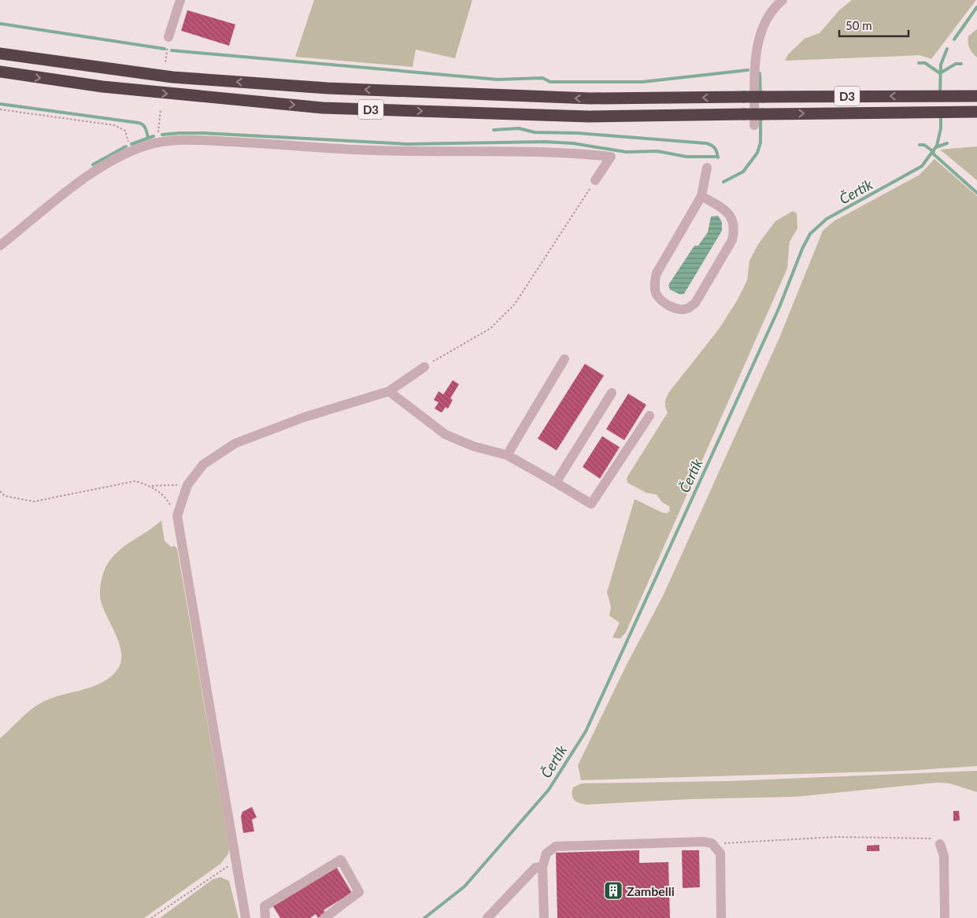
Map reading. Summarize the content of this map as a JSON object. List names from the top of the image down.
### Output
{
  "streets": {
    "highway": ["D3"]
  },
  "water": ["Čertík"],
  "places": {
    "building": ["Zambelli"]
  },
  "scale_bar": "50 m"
}
